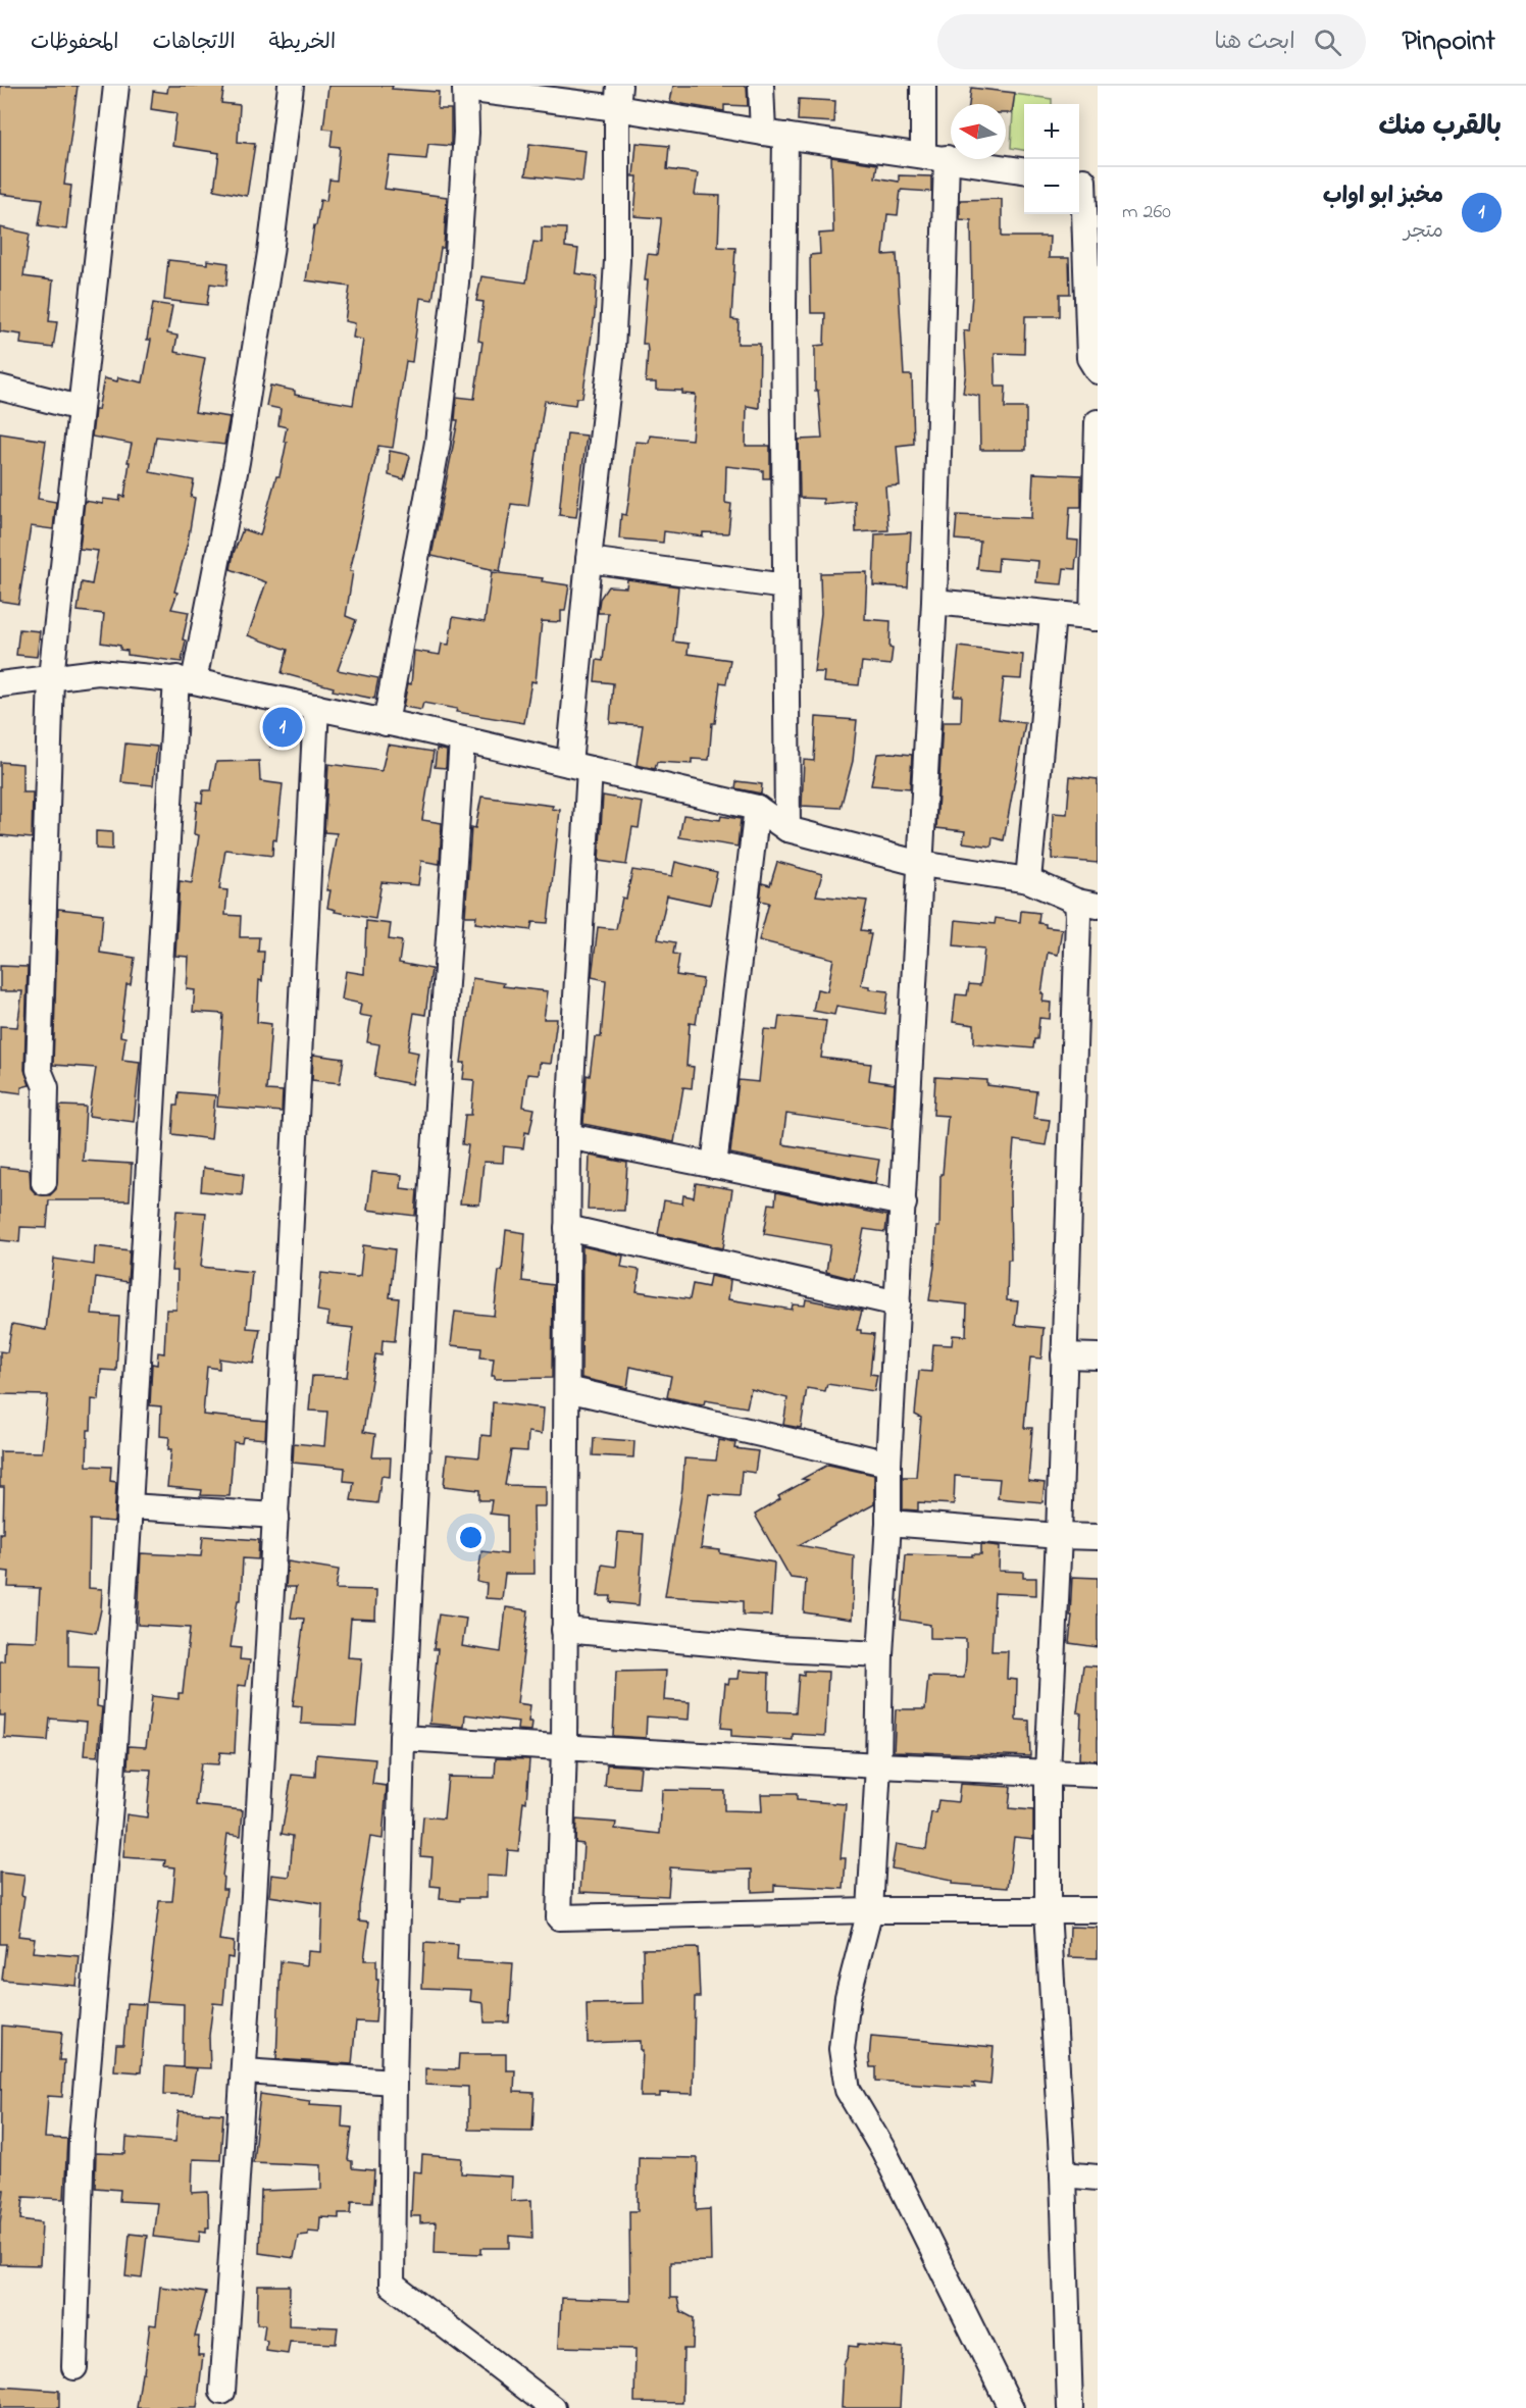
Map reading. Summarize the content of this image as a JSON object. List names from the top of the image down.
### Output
{
  "north": "left",
  "page": {
    "header": "Pinpoint",
    "search": "ابحث هنا",
    "nav": ["الخريطة", "الاتجاهات", "المحفوظات"],
    "heading": "بالقرب منك",
    "map_buttons": ["+", "−"],
    "list": [
      {
        "mark": "1",
        "name": "مخبز ابو اواب",
        "note": "متجر",
        "value": "260 m"
      }
    ],
    "pins": "1"
  }
}
